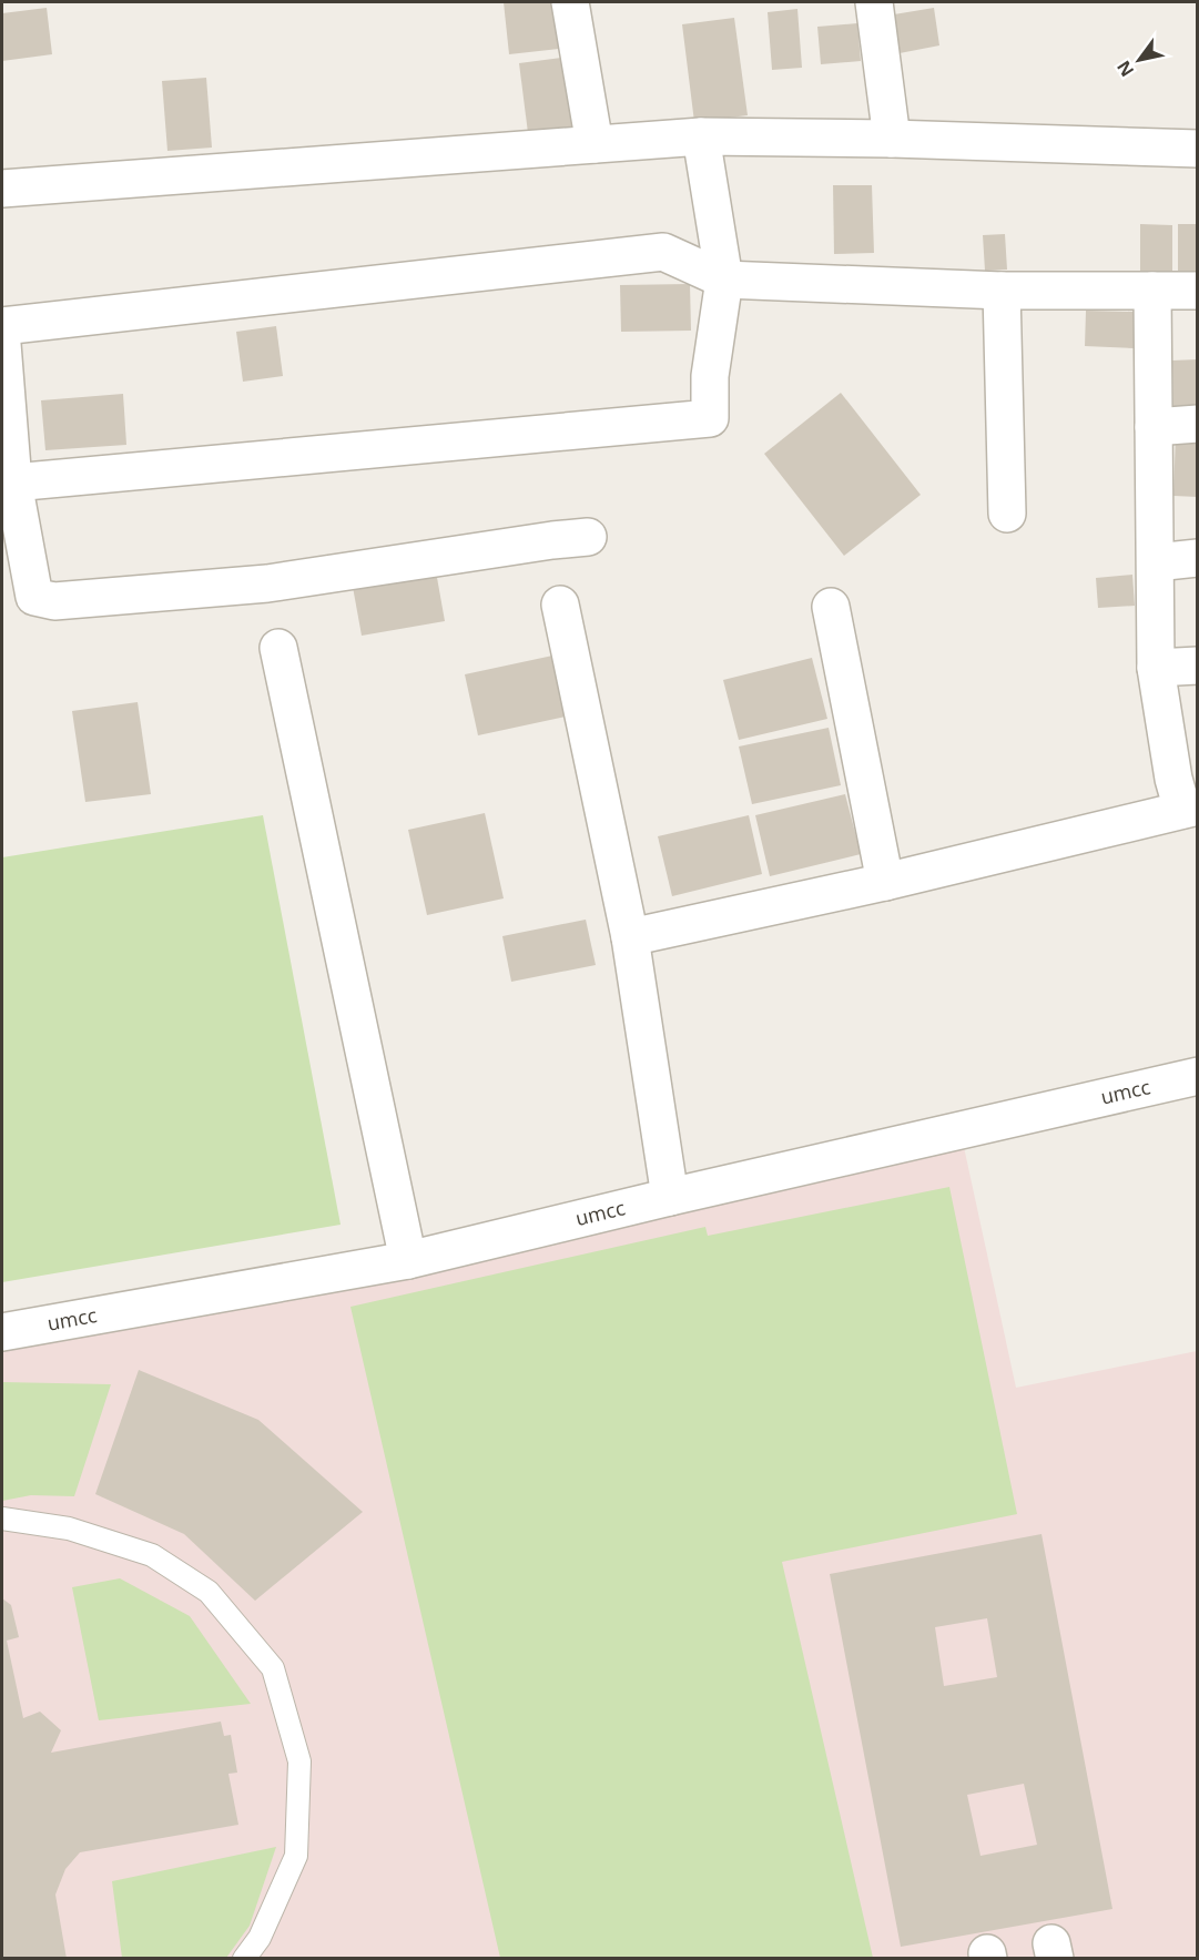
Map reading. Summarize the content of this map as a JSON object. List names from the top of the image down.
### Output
{
  "streets": {
    "street": ["umcc"]
  },
  "north": "bottom left"
}
